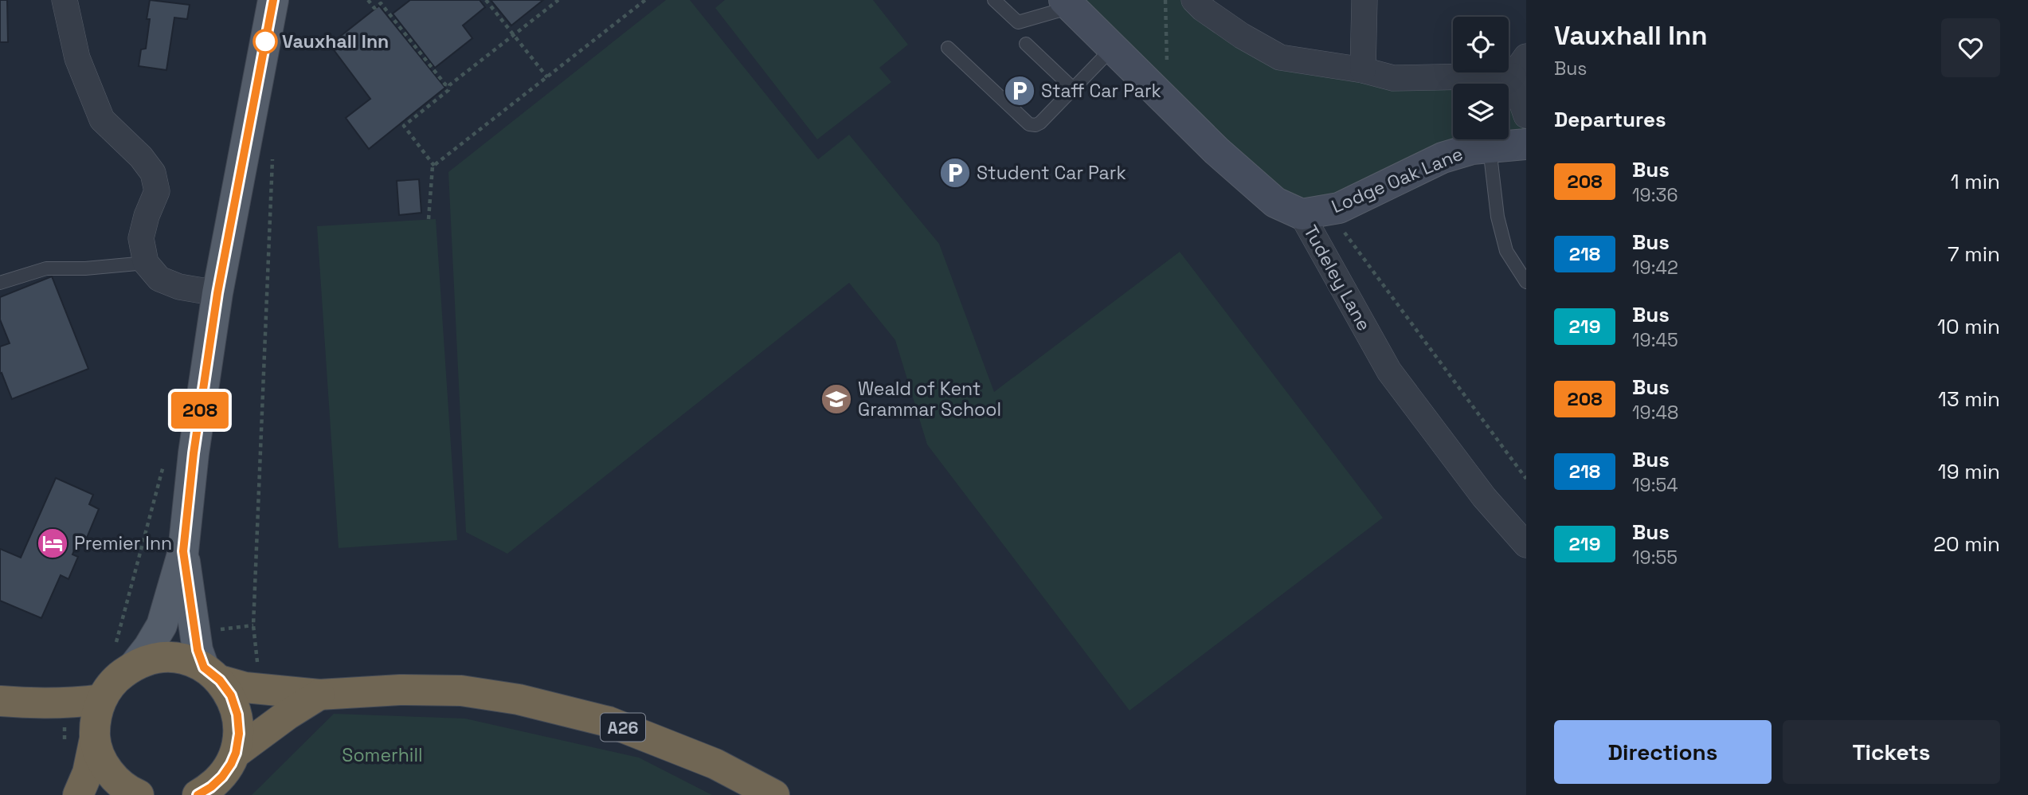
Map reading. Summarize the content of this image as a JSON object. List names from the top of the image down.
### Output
{
  "streets": {
    "highway": ["A26"],
    "street": ["Lodge Oak Lane", "Tudeley Lane"]
  },
  "crossings": [
    ["Lodge Oak Lane", "Tudeley Lane"]
  ],
  "parks": ["Somerhill"],
  "places": {
    "other": ["Vauxhall Inn"],
    "parking": ["Staff Car Park", "Student Car Park"],
    "school or university": ["Weald of Kent Grammar School"],
    "hotel": ["Premier Inn"]
  },
  "lines": ["bus line 208"],
  "page": {
    "on_map": "208",
    "heading": [
      ["Vauxhall Inn", "Bus"],
      "Departures"
    ],
    "list": [
      {
        "mark": "208",
        "name": "Bus",
        "note": "19:36",
        "value": "1 min"
      },
      {
        "mark": "218",
        "name": "Bus",
        "note": "19:42",
        "value": "7 min"
      },
      {
        "mark": "219",
        "name": "Bus",
        "note": "19:45",
        "value": "10 min"
      },
      {
        "mark": "208",
        "name": "Bus",
        "note": "19:48",
        "value": "13 min"
      },
      {
        "mark": "218",
        "name": "Bus",
        "note": "19:54",
        "value": "19 min"
      },
      {
        "mark": "219",
        "name": "Bus",
        "note": "19:55",
        "value": "20 min"
      }
    ],
    "buttons": ["Directions", "Tickets"]
  }
}
